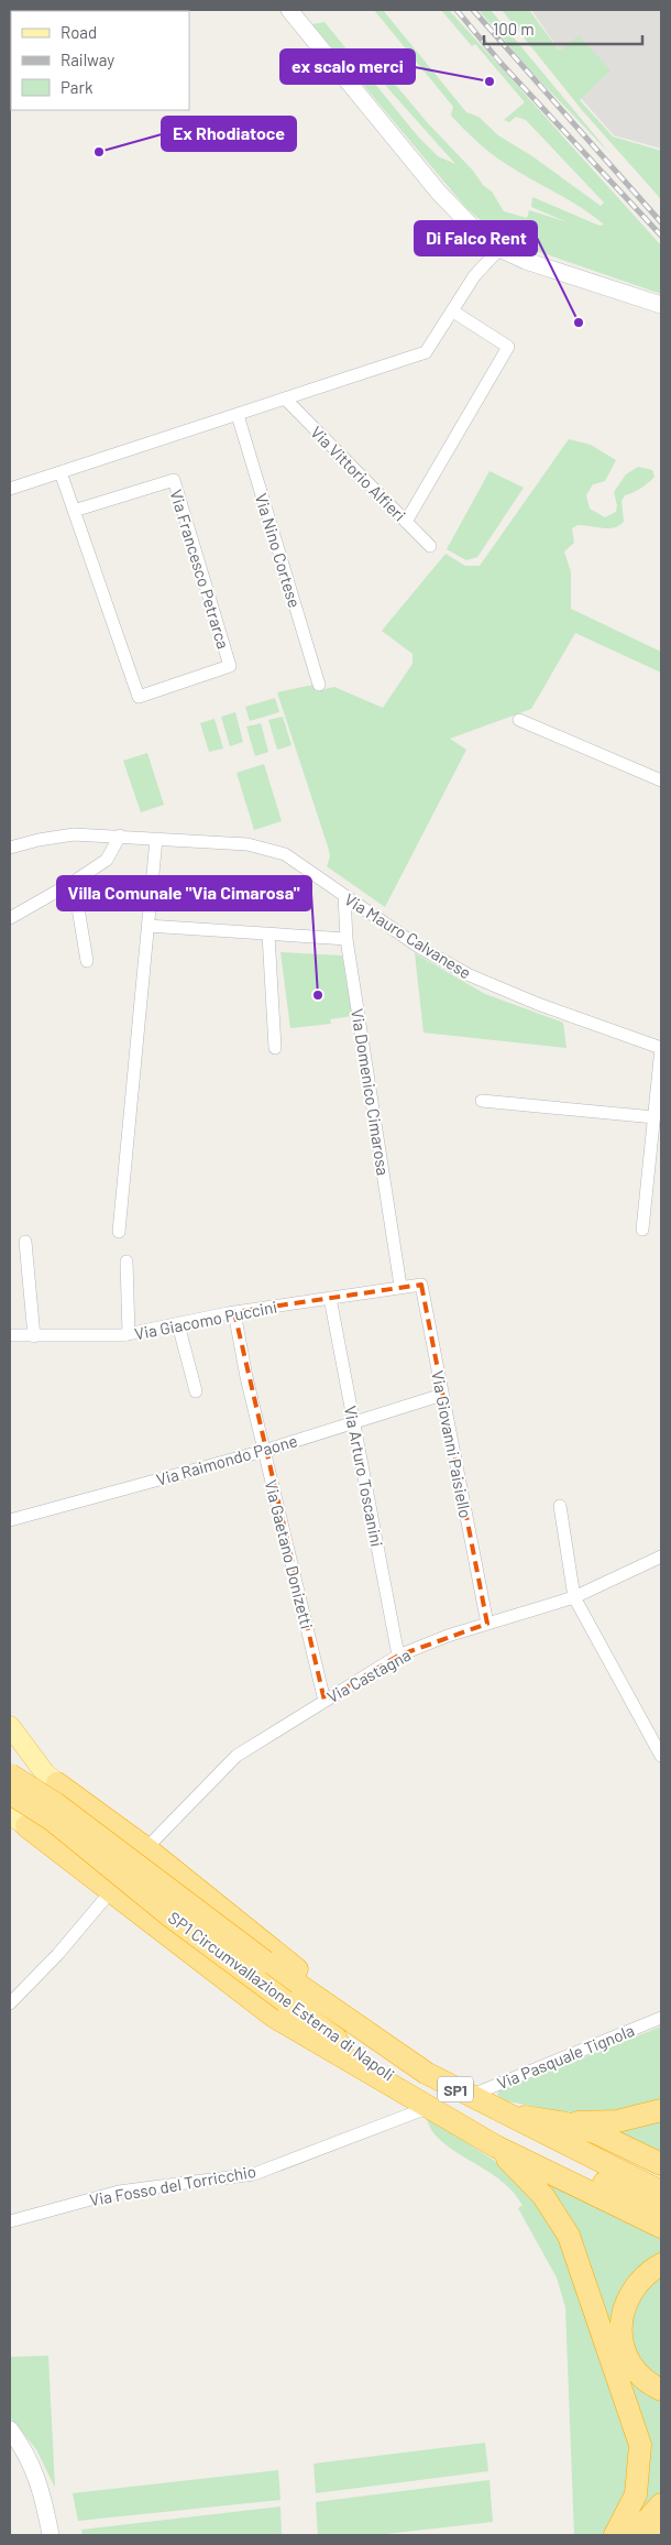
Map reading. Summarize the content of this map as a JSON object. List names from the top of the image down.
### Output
{
  "streets": {
    "highway": ["SP1 Circumvallazione Esterna di Napoli", "SP1"],
    "street": [
      "Via Vittorio Alfieri",
      "Via Nino Cortese",
      "Via Francesco Petrarca",
      "Via Mauro Calvanese",
      "Via Domenico Cimarosa",
      "Via Giacomo Puccini",
      "Via Giovanni Paisiello",
      "Via Raimondo Paone",
      "Via Arturo Toscanini",
      "Via Gaetano Donizetti",
      "Via Castagna",
      "Via Pasquale Tignola",
      "Via Fosso del Torricchio"
    ]
  },
  "crossings": [
    ["Via Mauro Calvanese", "Via Domenico Cimarosa"],
    ["Via Domenico Cimarosa", "Via Giacomo Puccini"],
    ["Via Domenico Cimarosa", "Via Giovanni Paisiello"],
    ["Via Giacomo Puccini", "Via Giovanni Paisiello"],
    ["Via Giacomo Puccini", "Via Arturo Toscanini"],
    ["Via Giacomo Puccini", "Via Gaetano Donizetti"],
    ["Via Giovanni Paisiello", "Via Raimondo Paone"],
    ["Via Giovanni Paisiello", "Via Castagna"],
    ["Via Raimondo Paone", "Via Arturo Toscanini"],
    ["Via Raimondo Paone", "Via Gaetano Donizetti"],
    ["Via Arturo Toscanini", "Via Castagna"],
    ["Via Gaetano Donizetti", "Via Castagna"],
    ["SP1 Circumvallazione Esterna di Napoli", "Via Pasquale Tignola"],
    ["SP1 Circumvallazione Esterna di Napoli", "SP1"]
  ],
  "places": [
    "ex scalo merci",
    "Ex Rhodiatoce",
    "Di Falco Rent",
    "Villa Comunale \"Via Cimarosa\""
  ],
  "legend": ["Road", "Railway", "Park"],
  "scale_bar": "100 m"
}
